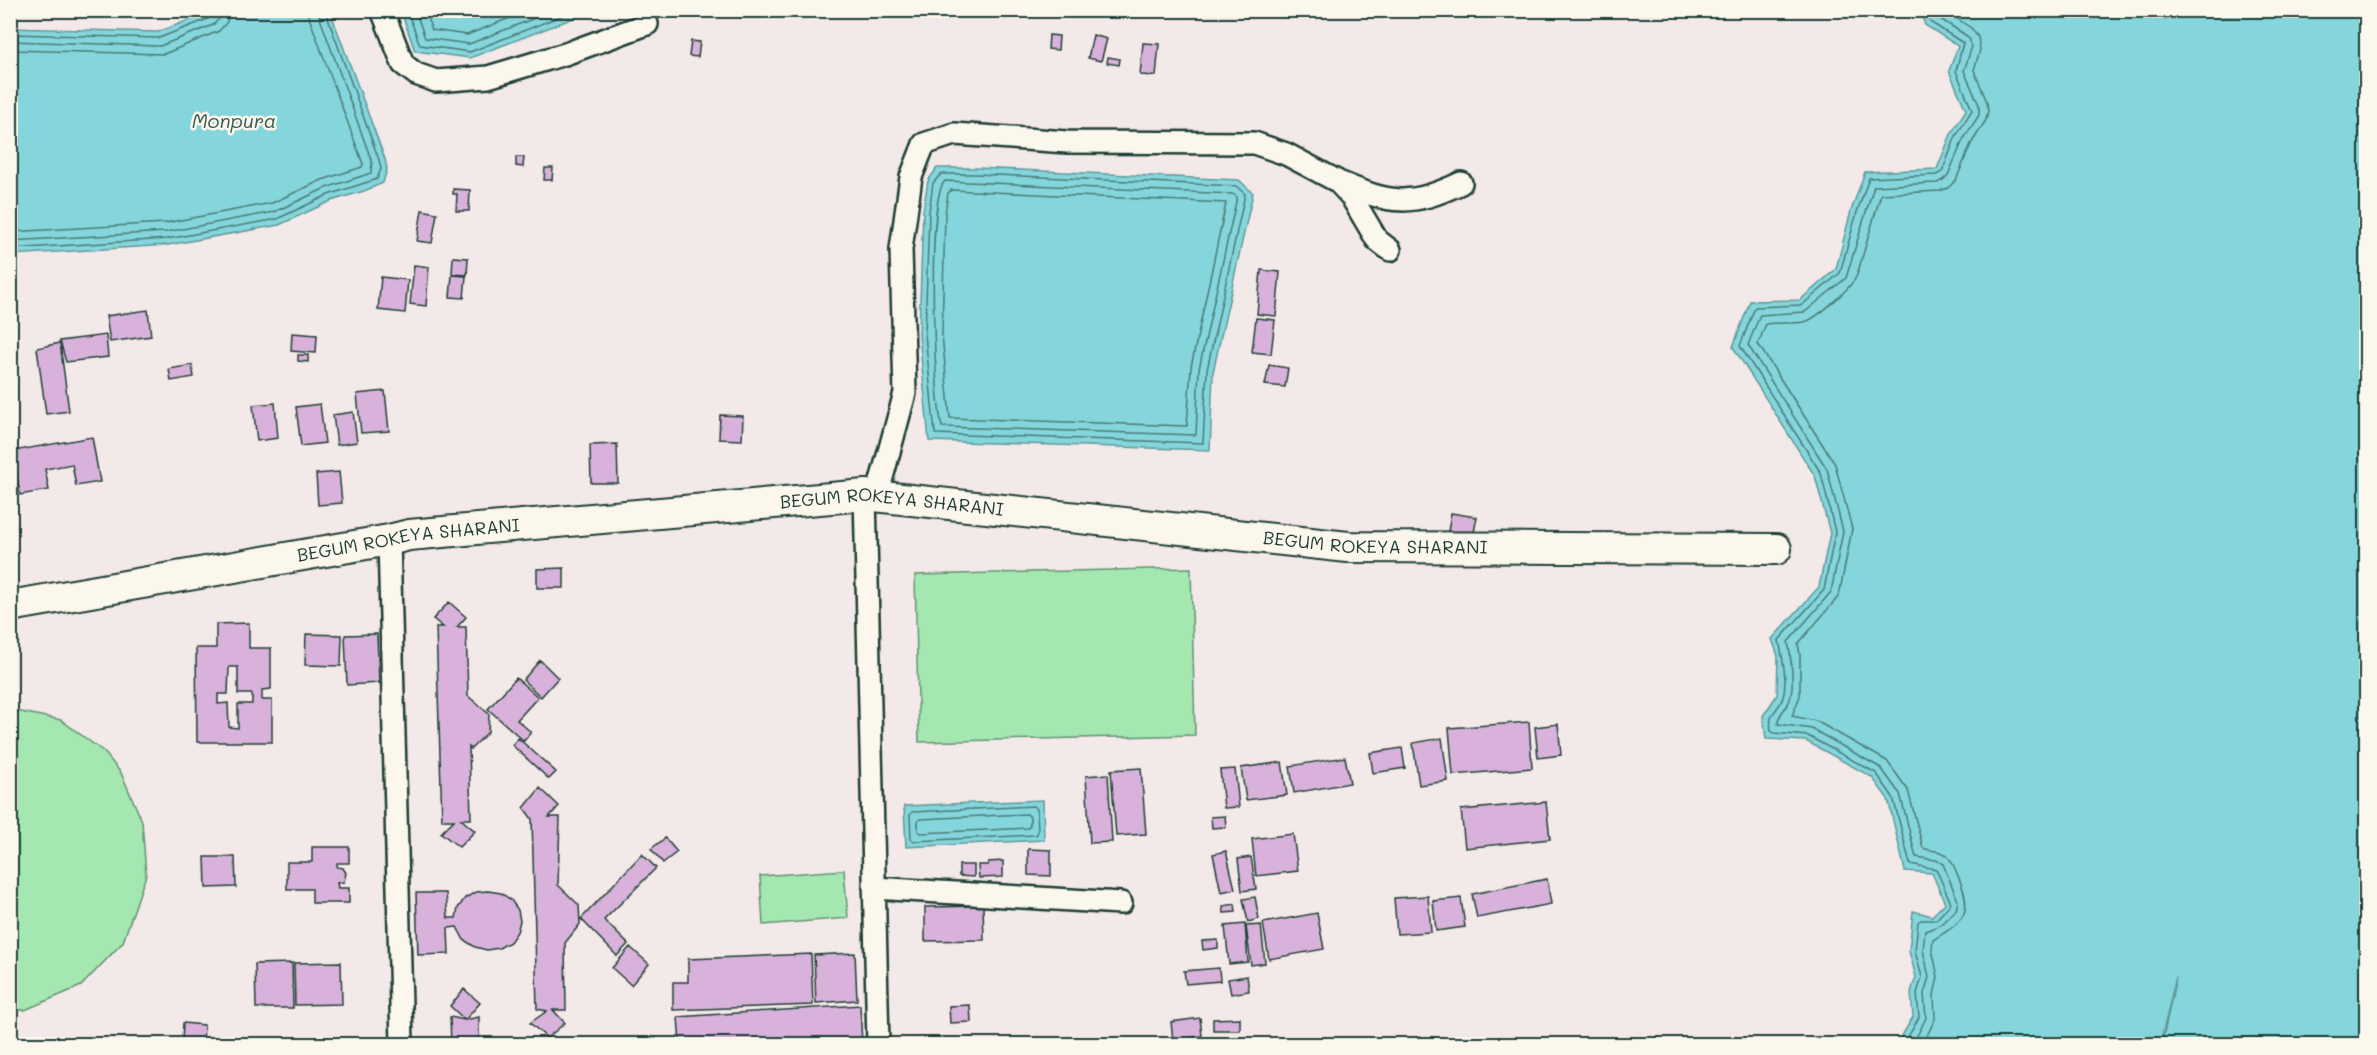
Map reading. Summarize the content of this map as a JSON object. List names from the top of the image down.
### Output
{
  "streets": {
    "street": ["BEGUM ROKEYA SHARANI"]
  },
  "water": ["Monpura"]
}
